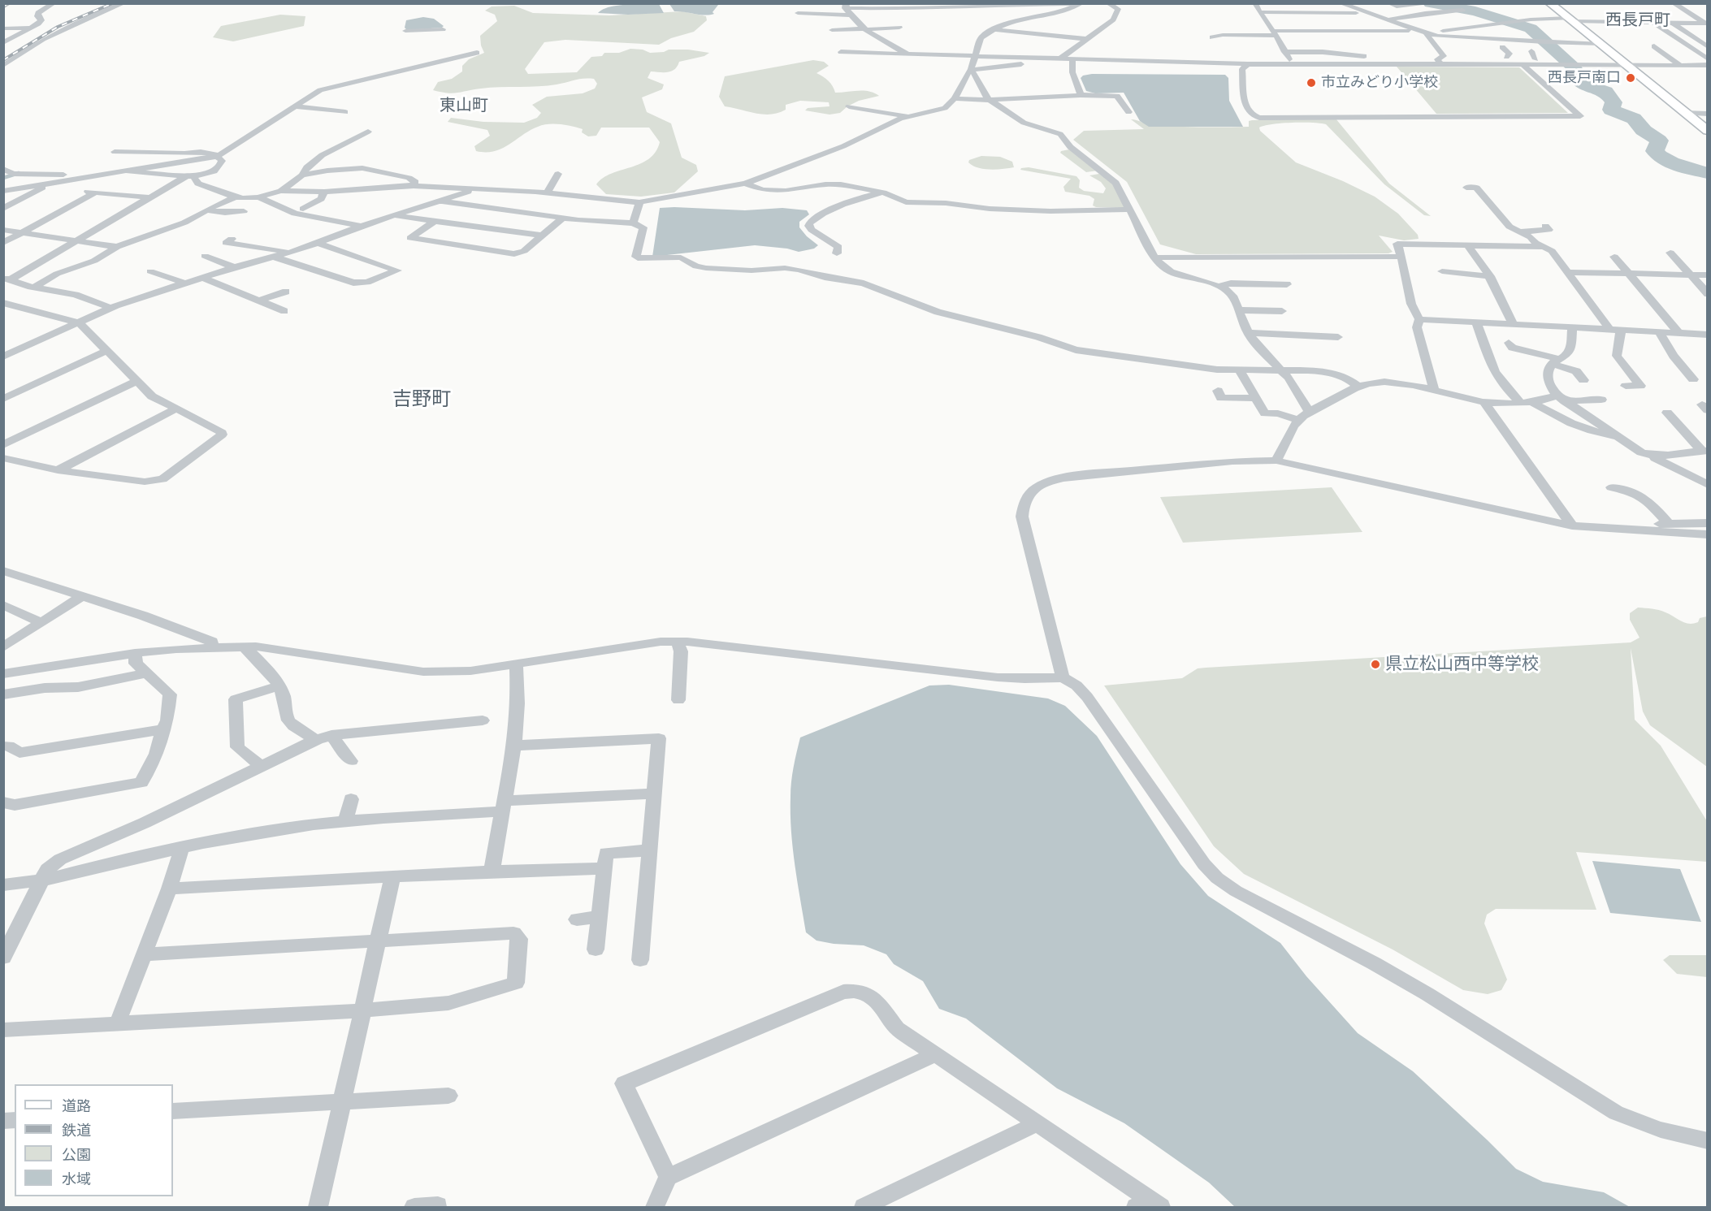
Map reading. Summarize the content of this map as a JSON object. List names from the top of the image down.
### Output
{
  "districts": ["西長戸町", "東山町", "吉野町"],
  "places": ["西長戸南口", "市立みどり小学校", "県立松山西中等学校"],
  "legend": [
    "道路",
    "鉄道",
    "公園",
    "水域"
  ]
}
